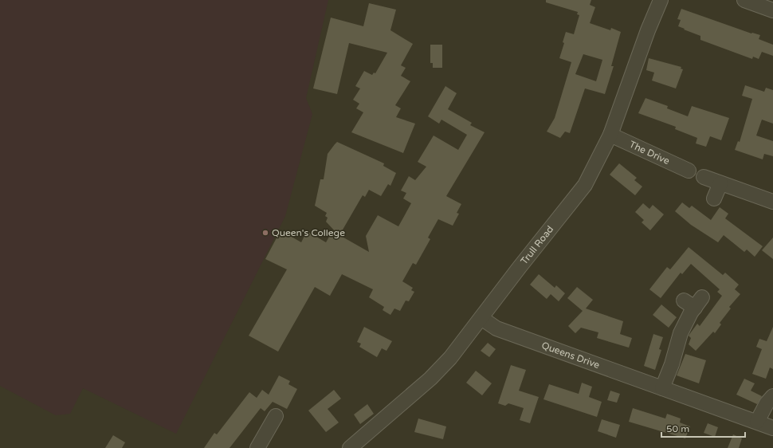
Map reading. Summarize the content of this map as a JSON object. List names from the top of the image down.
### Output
{
  "streets": {
    "street": ["The Drive", "Trull Road", "Queens Drive"]
  },
  "crossings": [
    ["The Drive", "Trull Road"],
    ["Trull Road", "Queens Drive"]
  ],
  "places": ["Queen's College"],
  "scale_bar": "50 m"
}
